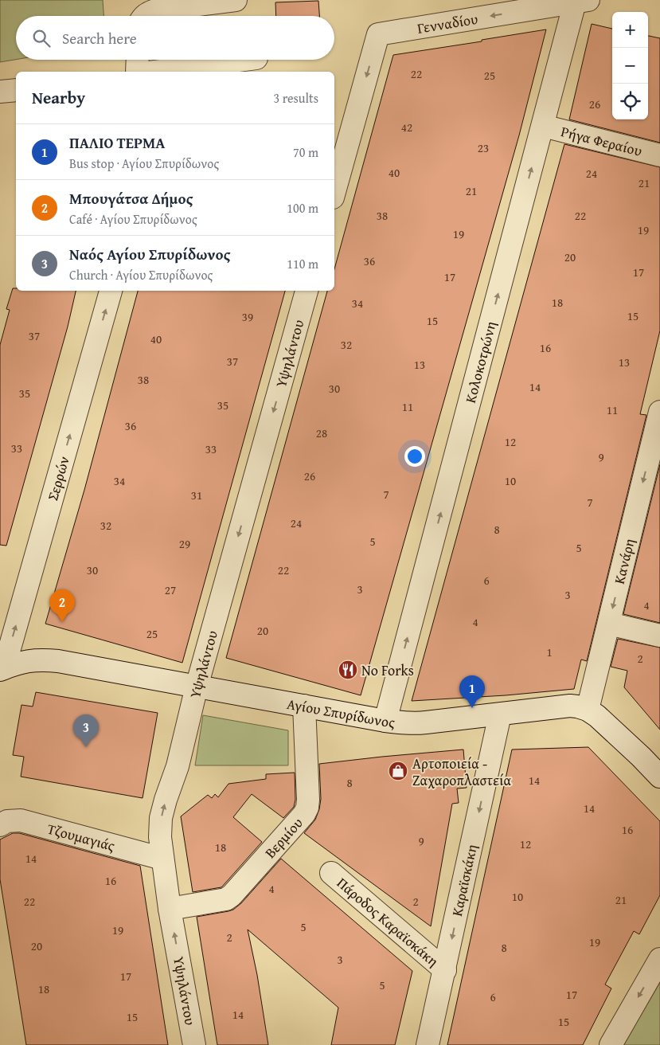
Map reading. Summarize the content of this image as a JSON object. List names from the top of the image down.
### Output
{
  "streets": {
    "street": [
      "Γενναδίου",
      "Ρήγα Φεραίου",
      "Υψηλάντου",
      "Κολοκοτρώνη",
      "Σερρών",
      "Κανάρη",
      "Αγίου Σπυρίδωνος",
      "Τζουμαγιάς",
      "Βερμίου",
      "Καραϊσκάκη",
      "Πάροδος Καραϊσκάκη"
    ]
  },
  "crossings": [
    ["Γενναδίου", "Κολοκοτρώνη"],
    ["Ρήγα Φεραίου", "Κολοκοτρώνη"],
    ["Υψηλάντου", "Αγίου Σπυρίδωνος"],
    ["Υψηλάντου", "Τζουμαγιάς"],
    ["Υψηλάντου", "Βερμίου"],
    ["Κολοκοτρώνη", "Αγίου Σπυρίδωνος"],
    ["Σερρών", "Αγίου Σπυρίδωνος"],
    ["Κανάρη", "Αγίου Σπυρίδωνος"],
    ["Αγίου Σπυρίδωνος", "Βερμίου"],
    ["Αγίου Σπυρίδωνος", "Καραϊσκάκη"],
    ["Καραϊσκάκη", "Πάροδος Καραϊσκάκη"]
  ],
  "one_way": [
    "Γενναδίου",
    "Κολοκοτρώνη",
    "Σερρών",
    "Κανάρη",
    "Καραϊσκάκη"
  ],
  "places": {
    "restaurant": ["No Forks"],
    "shop": ["Αρτοποιεία - Ζαχαροπλαστεία"]
  },
  "house_numbers": [
    "22",
    "25",
    "26",
    "42",
    "23",
    "40",
    "24",
    "21",
    "21",
    "38",
    "22",
    "19",
    "19",
    "20",
    "36",
    "17",
    "17",
    "18",
    "34",
    "15",
    "39",
    "15",
    "37",
    "40",
    "32",
    "16",
    "37",
    "13",
    "13",
    "38",
    "14",
    "30",
    "35",
    "35",
    "11",
    "11",
    "36",
    "28",
    "12",
    "33",
    "33",
    "9",
    "26",
    "34",
    "10",
    "7",
    "31",
    "7",
    "24",
    "32",
    "8",
    "5",
    "29",
    "5",
    "30",
    "22",
    "6",
    "3",
    "27",
    "3",
    "4",
    "4",
    "20",
    "25",
    "1",
    "2",
    "14",
    "8",
    "14",
    "16",
    "9",
    "12",
    "18",
    "14",
    "16",
    "4",
    "10",
    "21",
    "22",
    "2",
    "5",
    "19",
    "2",
    "19",
    "20",
    "8",
    "3",
    "17",
    "5",
    "18",
    "17",
    "6",
    "14",
    "15",
    "15"
  ],
  "page": {
    "map_buttons": ["+", "−"],
    "search": "Search here",
    "heading": ["Nearby", "3 results"],
    "list": [
      {
        "mark": "1",
        "name": "ΠΑΛΙΟ ΤΕΡΜΑ",
        "note": "Bus stop · Αγίου Σπυρίδωνος",
        "value": "70 m"
      },
      {
        "mark": "2",
        "name": "Μπουγάτσα Δήμος",
        "note": "Café · Αγίου Σπυρίδωνος",
        "value": "100 m"
      },
      {
        "mark": "3",
        "name": "Ναός Αγίου Σπυρίδωνος",
        "note": "Church · Αγίου Σπυρίδωνος",
        "value": "110 m"
      }
    ],
    "pins": ["2", "1", "3"]
  }
}
